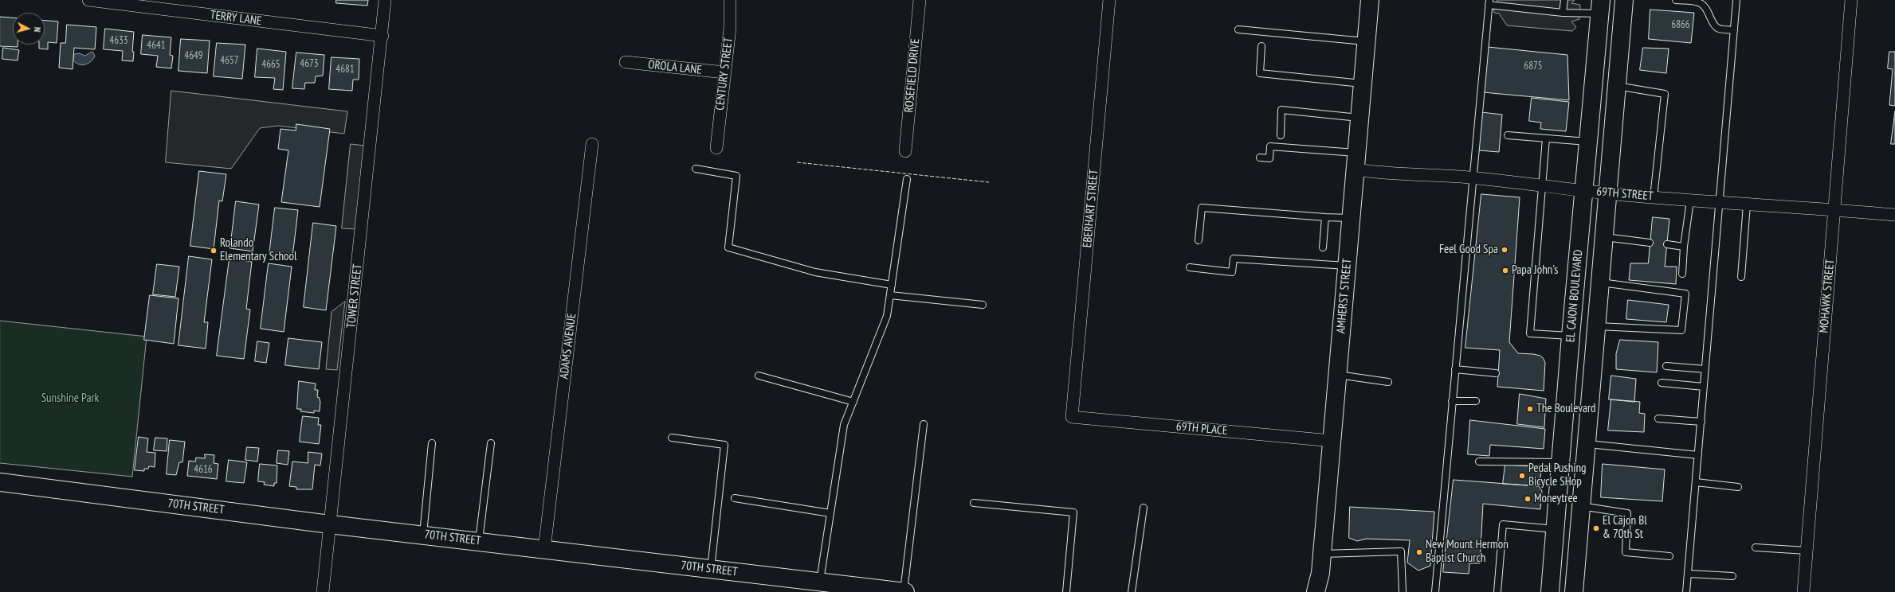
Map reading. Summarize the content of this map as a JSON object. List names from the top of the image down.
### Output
{
  "streets": {
    "main road": ["AMHERST STREET", "EL CAJON BOULEVARD", "70TH STREET"],
    "street": [
      "TERRY LANE",
      "OROLA LANE",
      "CENTURY STREET",
      "ROSEFIELD DRIVE",
      "69TH STREET",
      "EBERHART STREET",
      "TOWER STREET",
      "MOHAWK STREET",
      "ADAMS AVENUE",
      "69TH PLACE"
    ]
  },
  "crossings": [
    ["TERRY LANE", "TOWER STREET"],
    ["OROLA LANE", "CENTURY STREET"],
    ["69TH STREET", "AMHERST STREET"],
    ["69TH STREET", "EL CAJON BOULEVARD"],
    ["69TH STREET", "MOHAWK STREET"],
    ["EBERHART STREET", "69TH PLACE"],
    ["TOWER STREET", "70TH STREET"],
    ["AMHERST STREET", "69TH PLACE"],
    ["ADAMS AVENUE", "70TH STREET"]
  ],
  "parks": ["Sunshine Park"],
  "places": [
    "Feel Good Spa",
    "Rolando Elementary School",
    "Papa John's",
    "The Boulevard",
    "Pedal Pushing Bicycle SHop",
    "Moneytree",
    "El Cajon Bl & 70th St",
    "New Mount Hermon Baptist Church"
  ],
  "house_numbers": [
    "6866",
    "4633",
    "4641",
    "4649",
    "4657",
    "4673",
    "4665",
    "6875",
    "4681",
    "4616"
  ],
  "north": "right"
}
